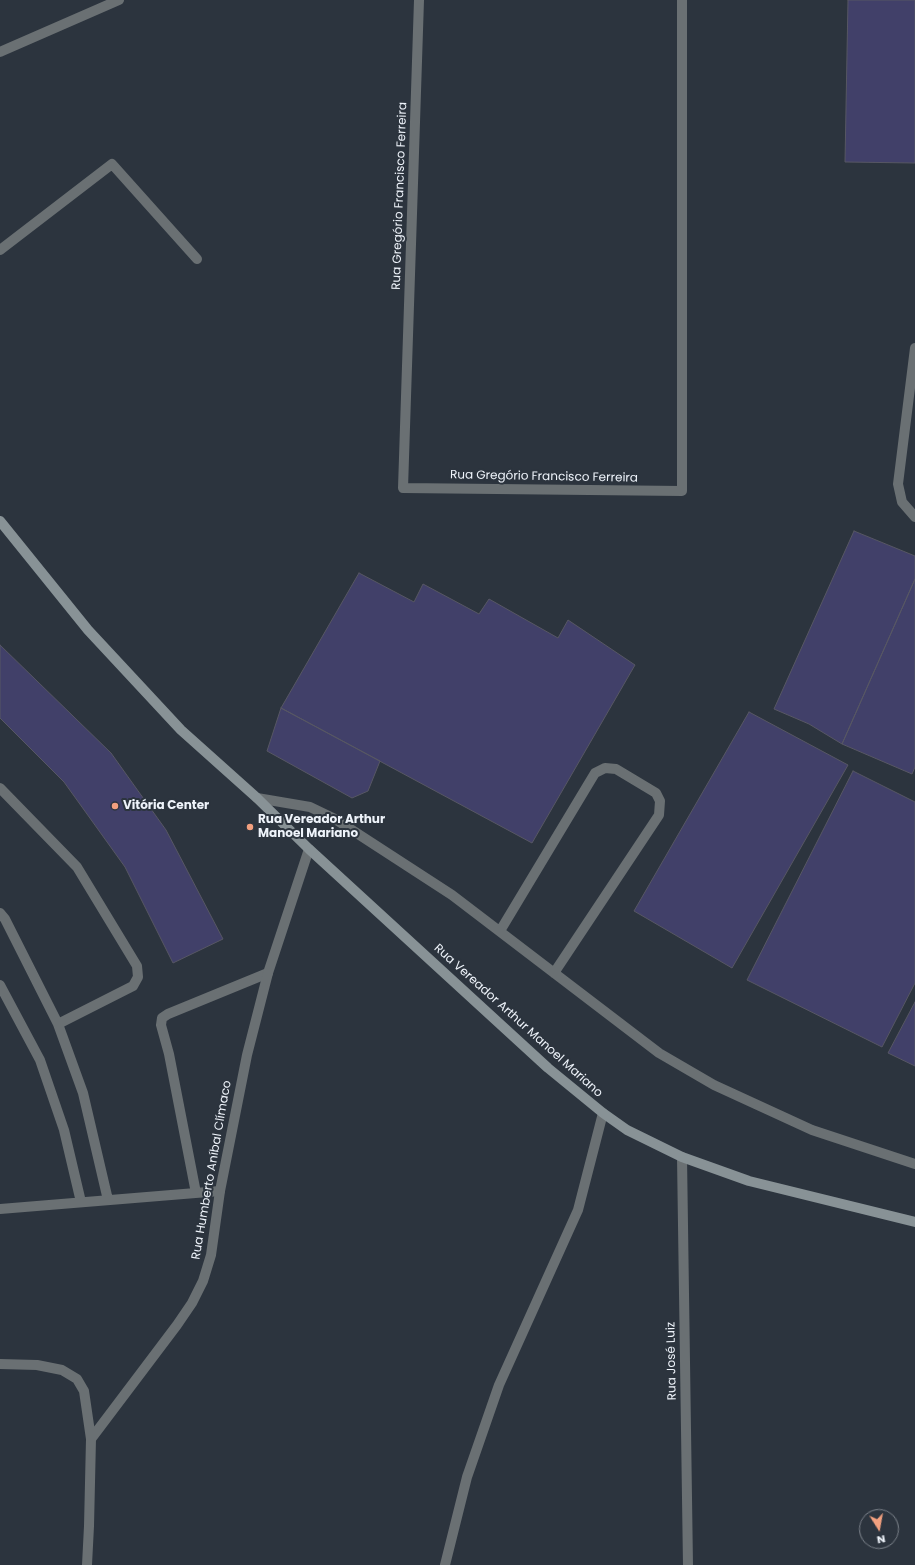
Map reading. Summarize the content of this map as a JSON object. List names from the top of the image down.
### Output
{
  "streets": {
    "main road": ["Rua Vereador Arthur Manoel Mariano"],
    "street": ["Rua Gregório Francisco Ferreira", "Rua Humberto Aníbal Clímaco", "Rua José Luiz"]
  },
  "crossings": [
    ["Rua Vereador Arthur Manoel Mariano", "Rua Humberto Aníbal Clímaco"],
    ["Rua Vereador Arthur Manoel Mariano", "Rua José Luiz"]
  ],
  "places": ["Vitória Center", "Rua Vereador Arthur Manoel Mariano"],
  "north": "bottom"
}
